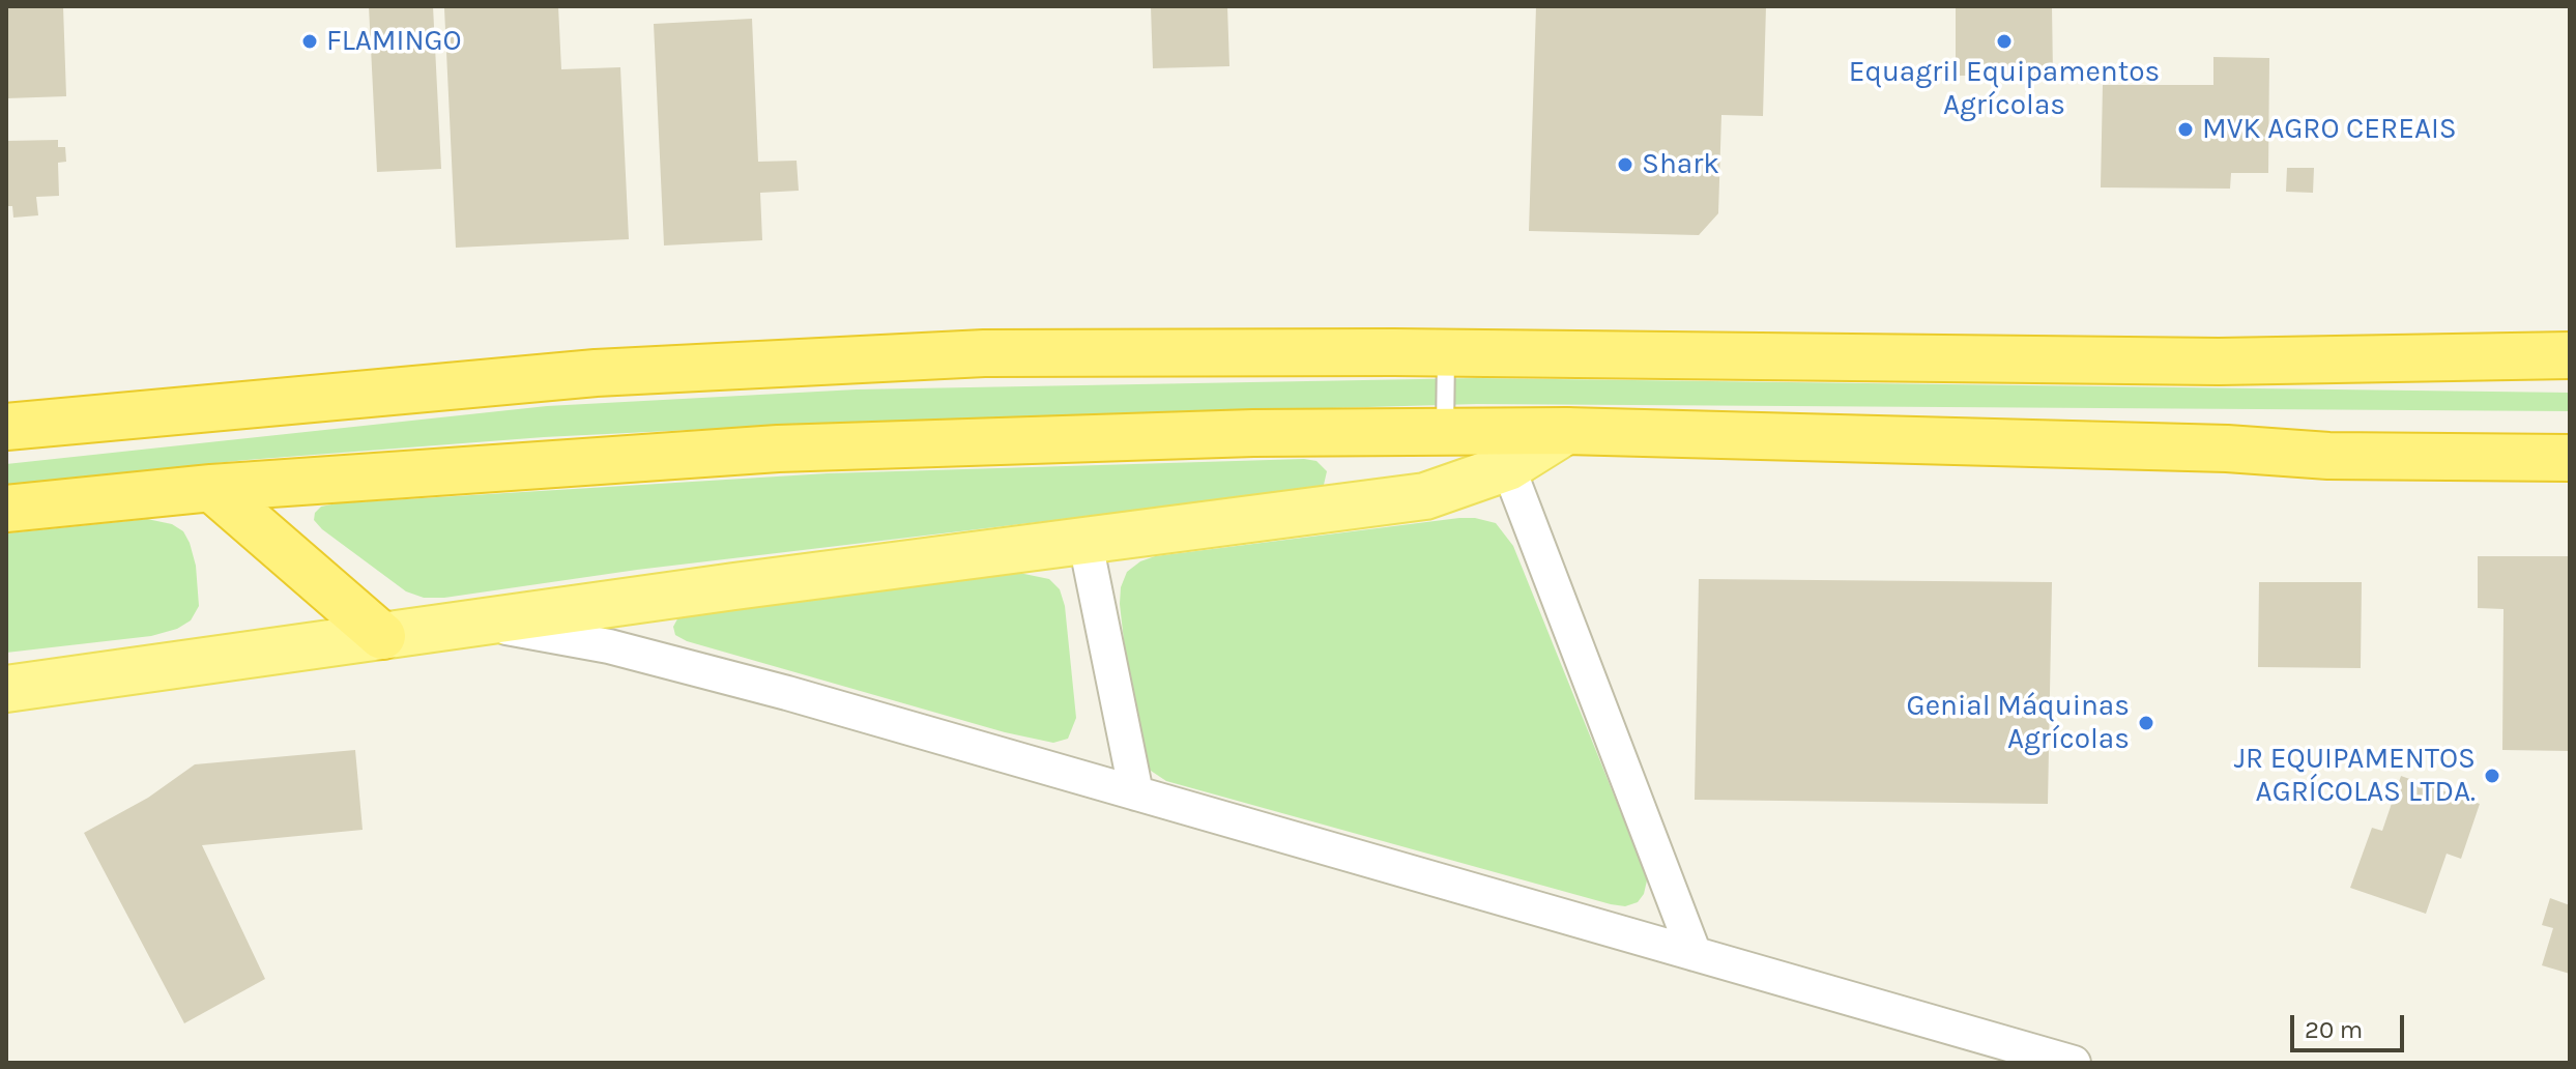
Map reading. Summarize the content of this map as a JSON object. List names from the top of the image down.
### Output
{
  "places": [
    "FLAMINGO",
    "Equagril Equipamentos Agrícolas",
    "MVK AGRO CEREAIS",
    "Shark",
    "Genial Máquinas Agrícolas",
    "JR EQUIPAMENTOS AGRÍCOLAS LTDA."
  ],
  "scale_bar": "20 m"
}
